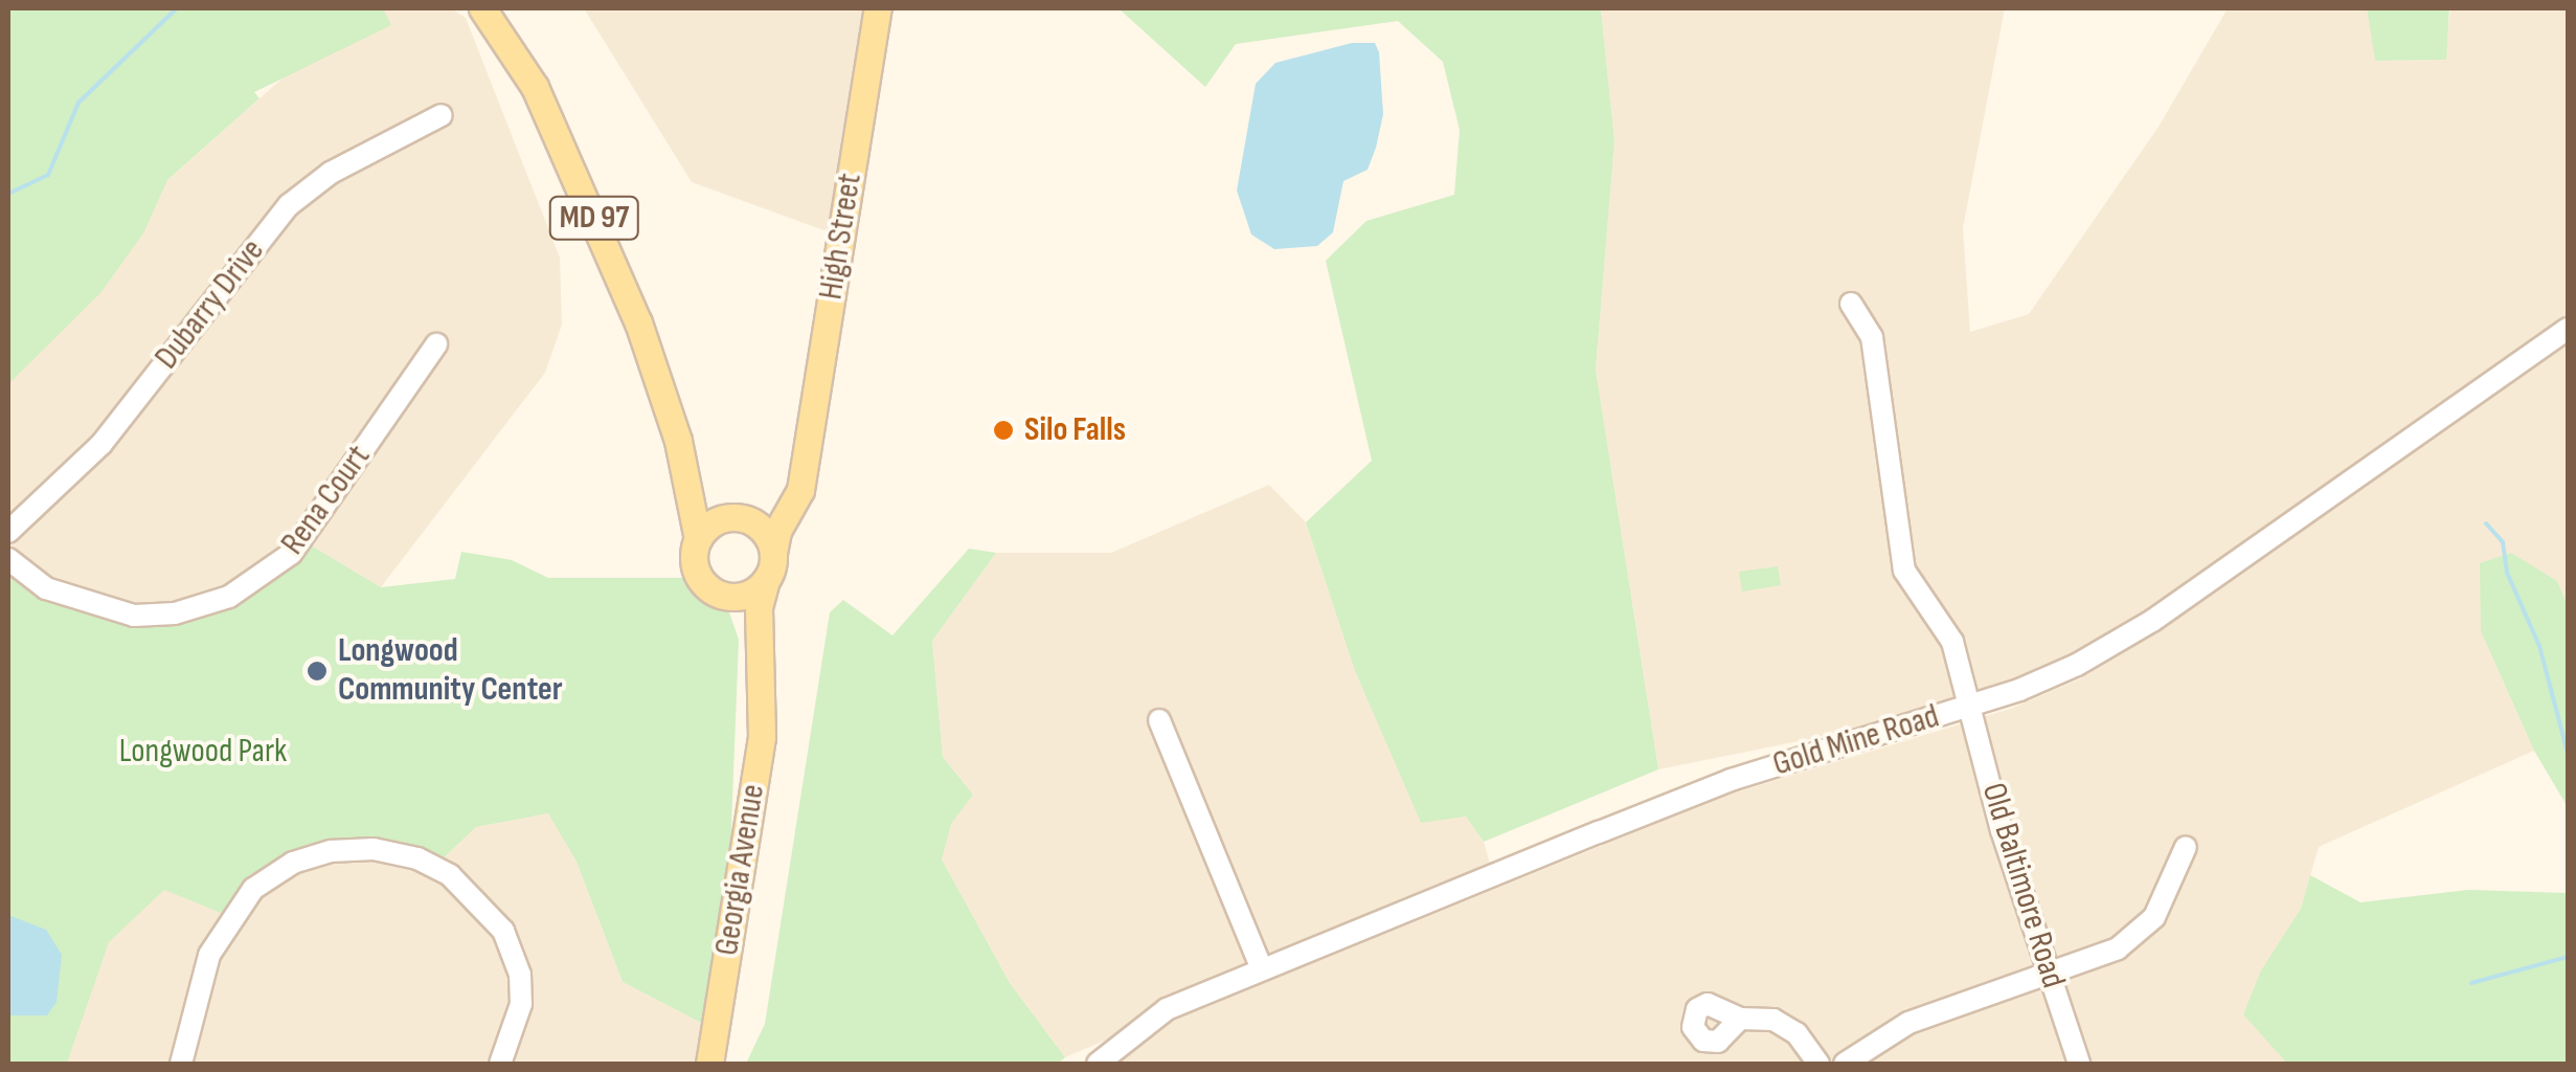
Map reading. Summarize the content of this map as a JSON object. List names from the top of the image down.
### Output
{
  "streets": {
    "main road": ["MD 97", "High Street", "Georgia Avenue"],
    "street": [
      "Dubarry Drive",
      "Rena Court",
      "Gold Mine Road",
      "Old Baltimore Road"
    ]
  },
  "crossings": [
    ["MD 97", "High Street"],
    ["MD 97", "Georgia Avenue"],
    ["High Street", "Georgia Avenue"],
    ["Gold Mine Road", "Old Baltimore Road"]
  ],
  "parks": ["Longwood Park"],
  "places": ["Silo Falls", "Longwood Community Center"]
}
